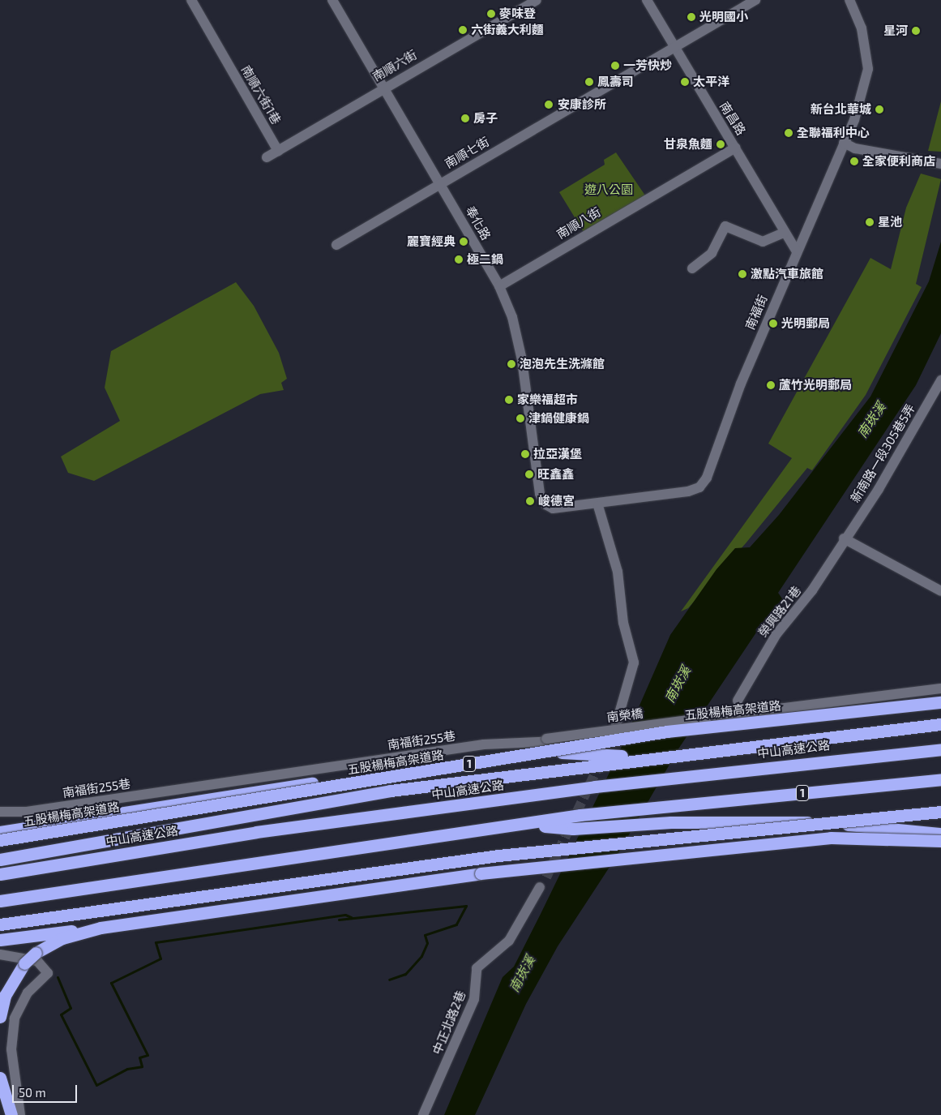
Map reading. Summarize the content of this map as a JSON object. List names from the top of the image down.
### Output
{
  "streets": {
    "highway": ["五股楊梅高架道路", "中山高速公路", "1"],
    "street": [
      "南順六街",
      "南順六街1巷",
      "南昌路",
      "南順七街",
      "奉化路",
      "南順八街",
      "南福街",
      "新南路一段305巷5弄",
      "榮興路21巷",
      "南榮橋",
      "南福街255巷",
      "中正北路2巷"
    ]
  },
  "crossings": [
    ["南順六街", "南順六街1巷"],
    ["南順六街", "奉化路"],
    ["南昌路", "南順七街"],
    ["南昌路", "南順八街"],
    ["南昌路", "南福街"],
    ["南順七街", "奉化路"],
    ["奉化路", "南順八街"],
    ["奉化路", "南福街"],
    ["南福街", "南福街255巷"],
    ["新南路一段305巷5弄", "榮興路21巷"],
    ["南榮橋", "南福街255巷"]
  ],
  "water": ["南崁溪"],
  "parks": ["遊八公園"],
  "places": [
    "麥味登",
    "光明國小",
    "六街義大利麵",
    "星河",
    "一芳快炒",
    "鳳壽司",
    "太平洋",
    "安康診所",
    "新台北華城",
    "房子",
    "全聯福利中心",
    "甘泉魚麵",
    "全家便利商店",
    "星池",
    "麗寶經典",
    "極二鍋",
    "激點汽車旅館",
    "光明郵局",
    "泡泡先生洗滌館",
    "蘆竹光明郵局",
    "家樂福超市",
    "津鍋健康鍋",
    "拉亞漢堡",
    "旺鑫鑫",
    "峻德宮"
  ],
  "scale_bar": "50 m"
}
